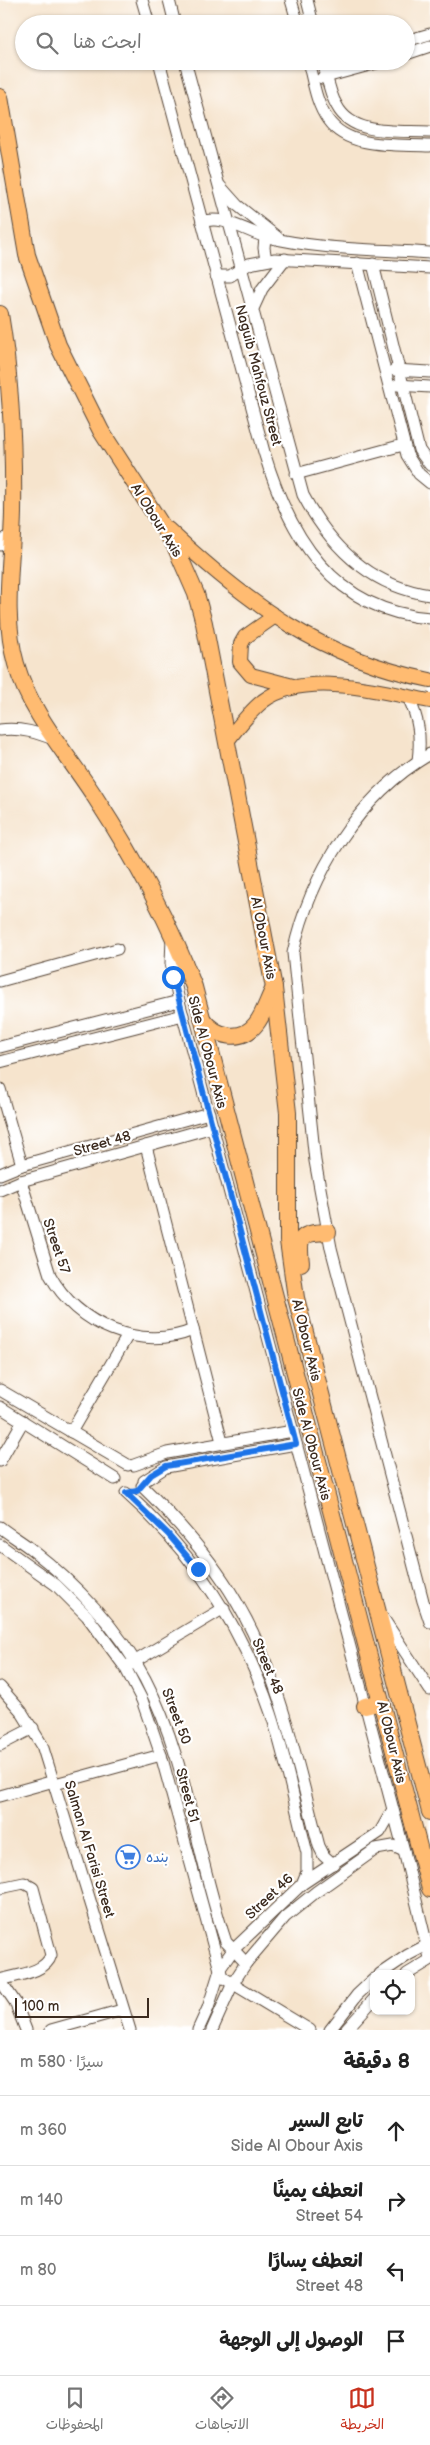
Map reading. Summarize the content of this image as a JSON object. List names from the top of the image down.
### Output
{
  "streets": {
    "highway": ["Al Obour Axis"],
    "street": [
      "Naguib Mahfouz Street",
      "Side Al Obour Axis",
      "Street 48",
      "Street 57",
      "Street 50",
      "Street 51",
      "Salman Al Farisi Street",
      "Street 46"
    ]
  },
  "crossings": [
    ["Al Obour Axis", "Side Al Obour Axis"],
    ["Side Al Obour Axis", "Street 48"],
    ["Side Al Obour Axis", "Street 46"],
    ["Street 48", "Street 57"],
    ["Street 48", "Street 46"],
    ["Street 50", "Street 46"],
    ["Street 51", "Street 46"]
  ],
  "places": {
    "supermarket": ["بنده"]
  },
  "scale_bar": "100 m",
  "page": {
    "search": "ابحث هنا",
    "scale": "100 m",
    "heading": ["8 دقيقة", "سيرًا · 580 m"],
    "list": [
      ["تابع السير", "Side Al Obour Axis", "360 m"],
      ["انعطف يمينًا", "Street 54", "140 m"],
      ["انعطف يسارًا", "Street 48", "80 m"],
      "الوصول إلى الوجهة"
    ],
    "nav": ["الخريطة", "الاتجاهات", "المحفوظات"]
  }
}
